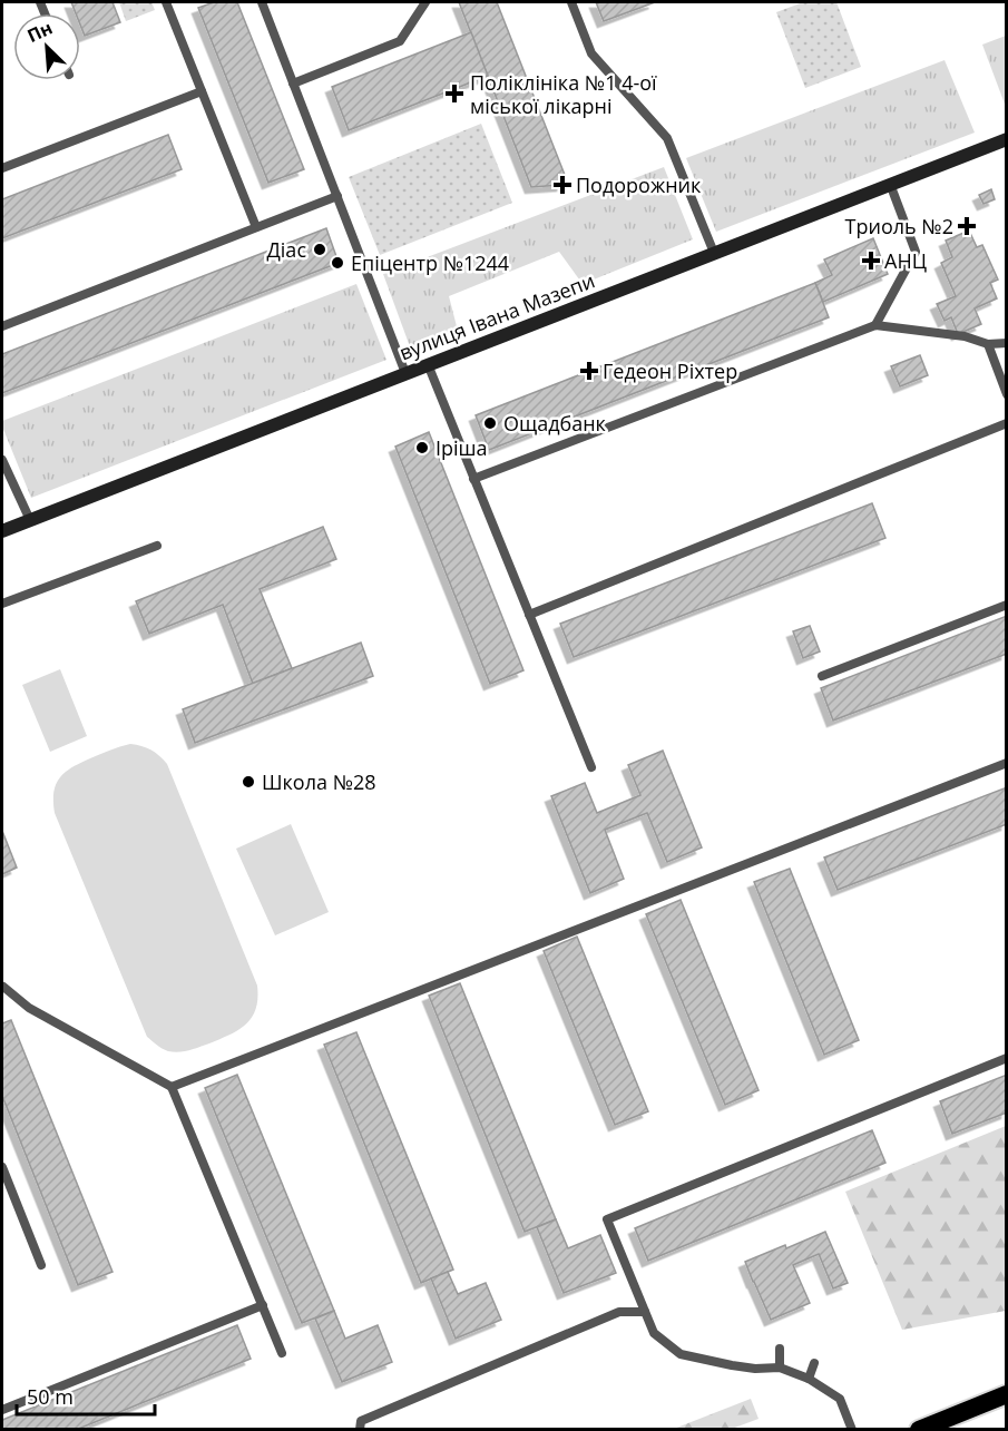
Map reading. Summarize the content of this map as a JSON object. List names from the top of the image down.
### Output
{
  "streets": {
    "main road": ["вулиця Івана Мазепи"]
  },
  "places": {
    "health": [
      "Поліклініка №1 4-ої міської лікарні",
      "Подорожник",
      "Триоль №2",
      "АНЦ",
      "Гедеон Ріхтер"
    ],
    "other": [
      "Діас",
      "Епіцентр №1244",
      "Ощадбанк",
      "Іріша",
      "Школа №28"
    ]
  },
  "scale_bar": "50 m",
  "north": "top left"
}
